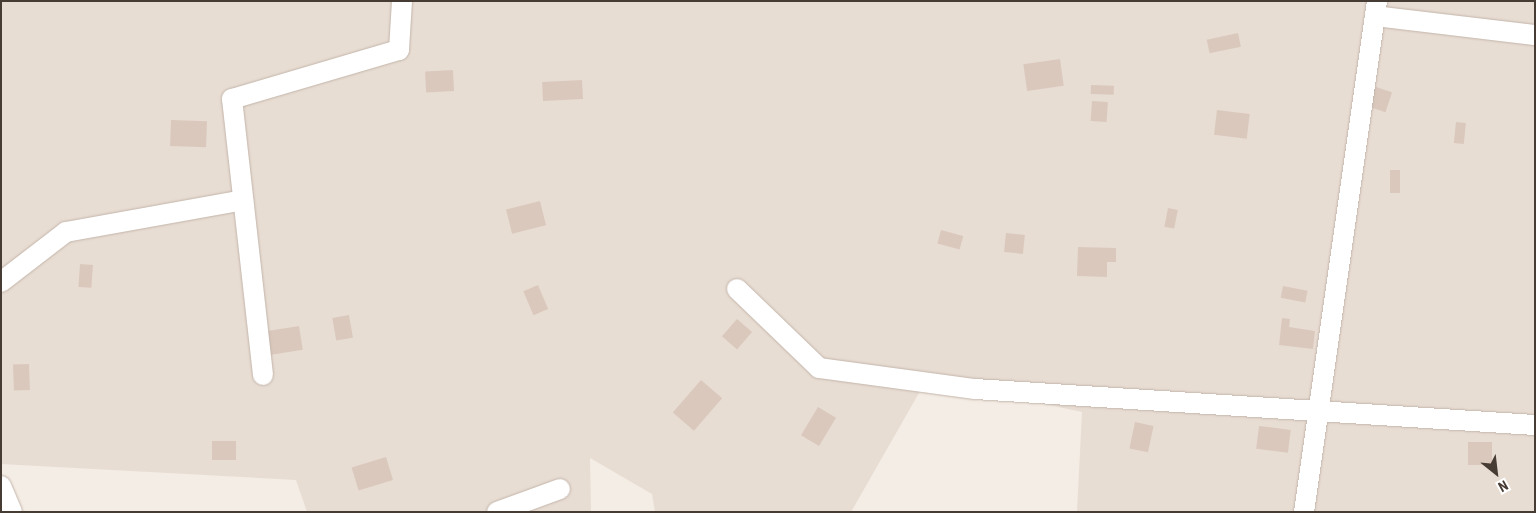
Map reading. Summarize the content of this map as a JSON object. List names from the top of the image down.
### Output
{
  "north": "bottom right"
}
